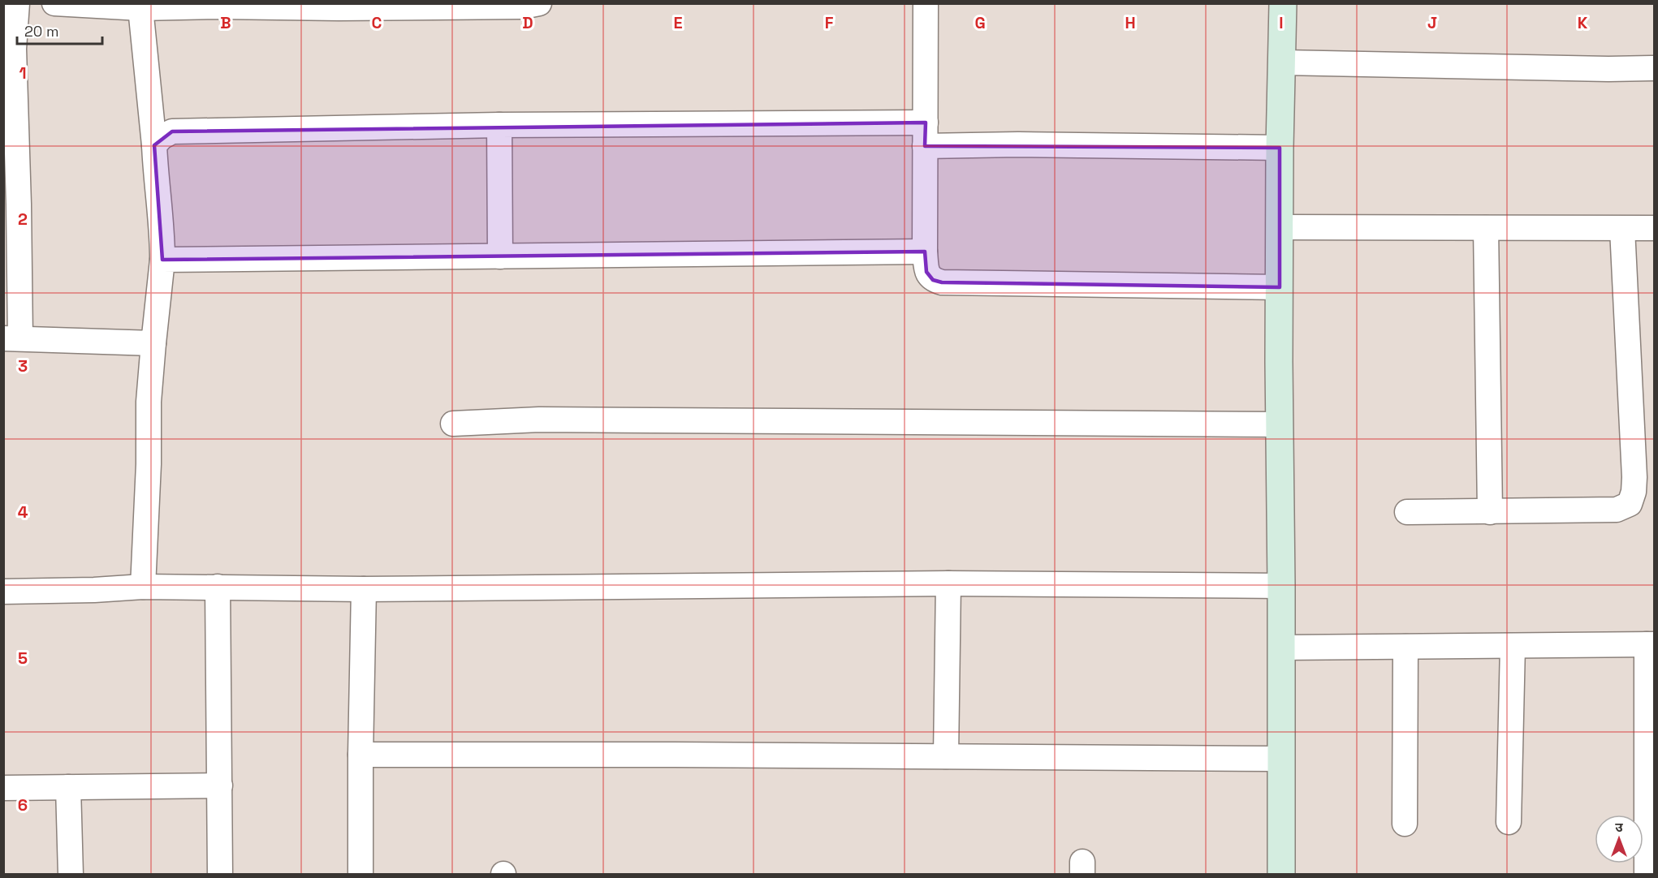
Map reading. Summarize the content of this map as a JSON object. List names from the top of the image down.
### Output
{
  "scale_bar": "20 m",
  "north": "top",
  "grid": {
    "columns": [
      "B",
      "C",
      "D",
      "E",
      "F",
      "G",
      "H",
      "I",
      "J",
      "K"
    ],
    "rows": [
      "1",
      "2",
      "3",
      "4",
      "5",
      "6"
    ]
  }
}
